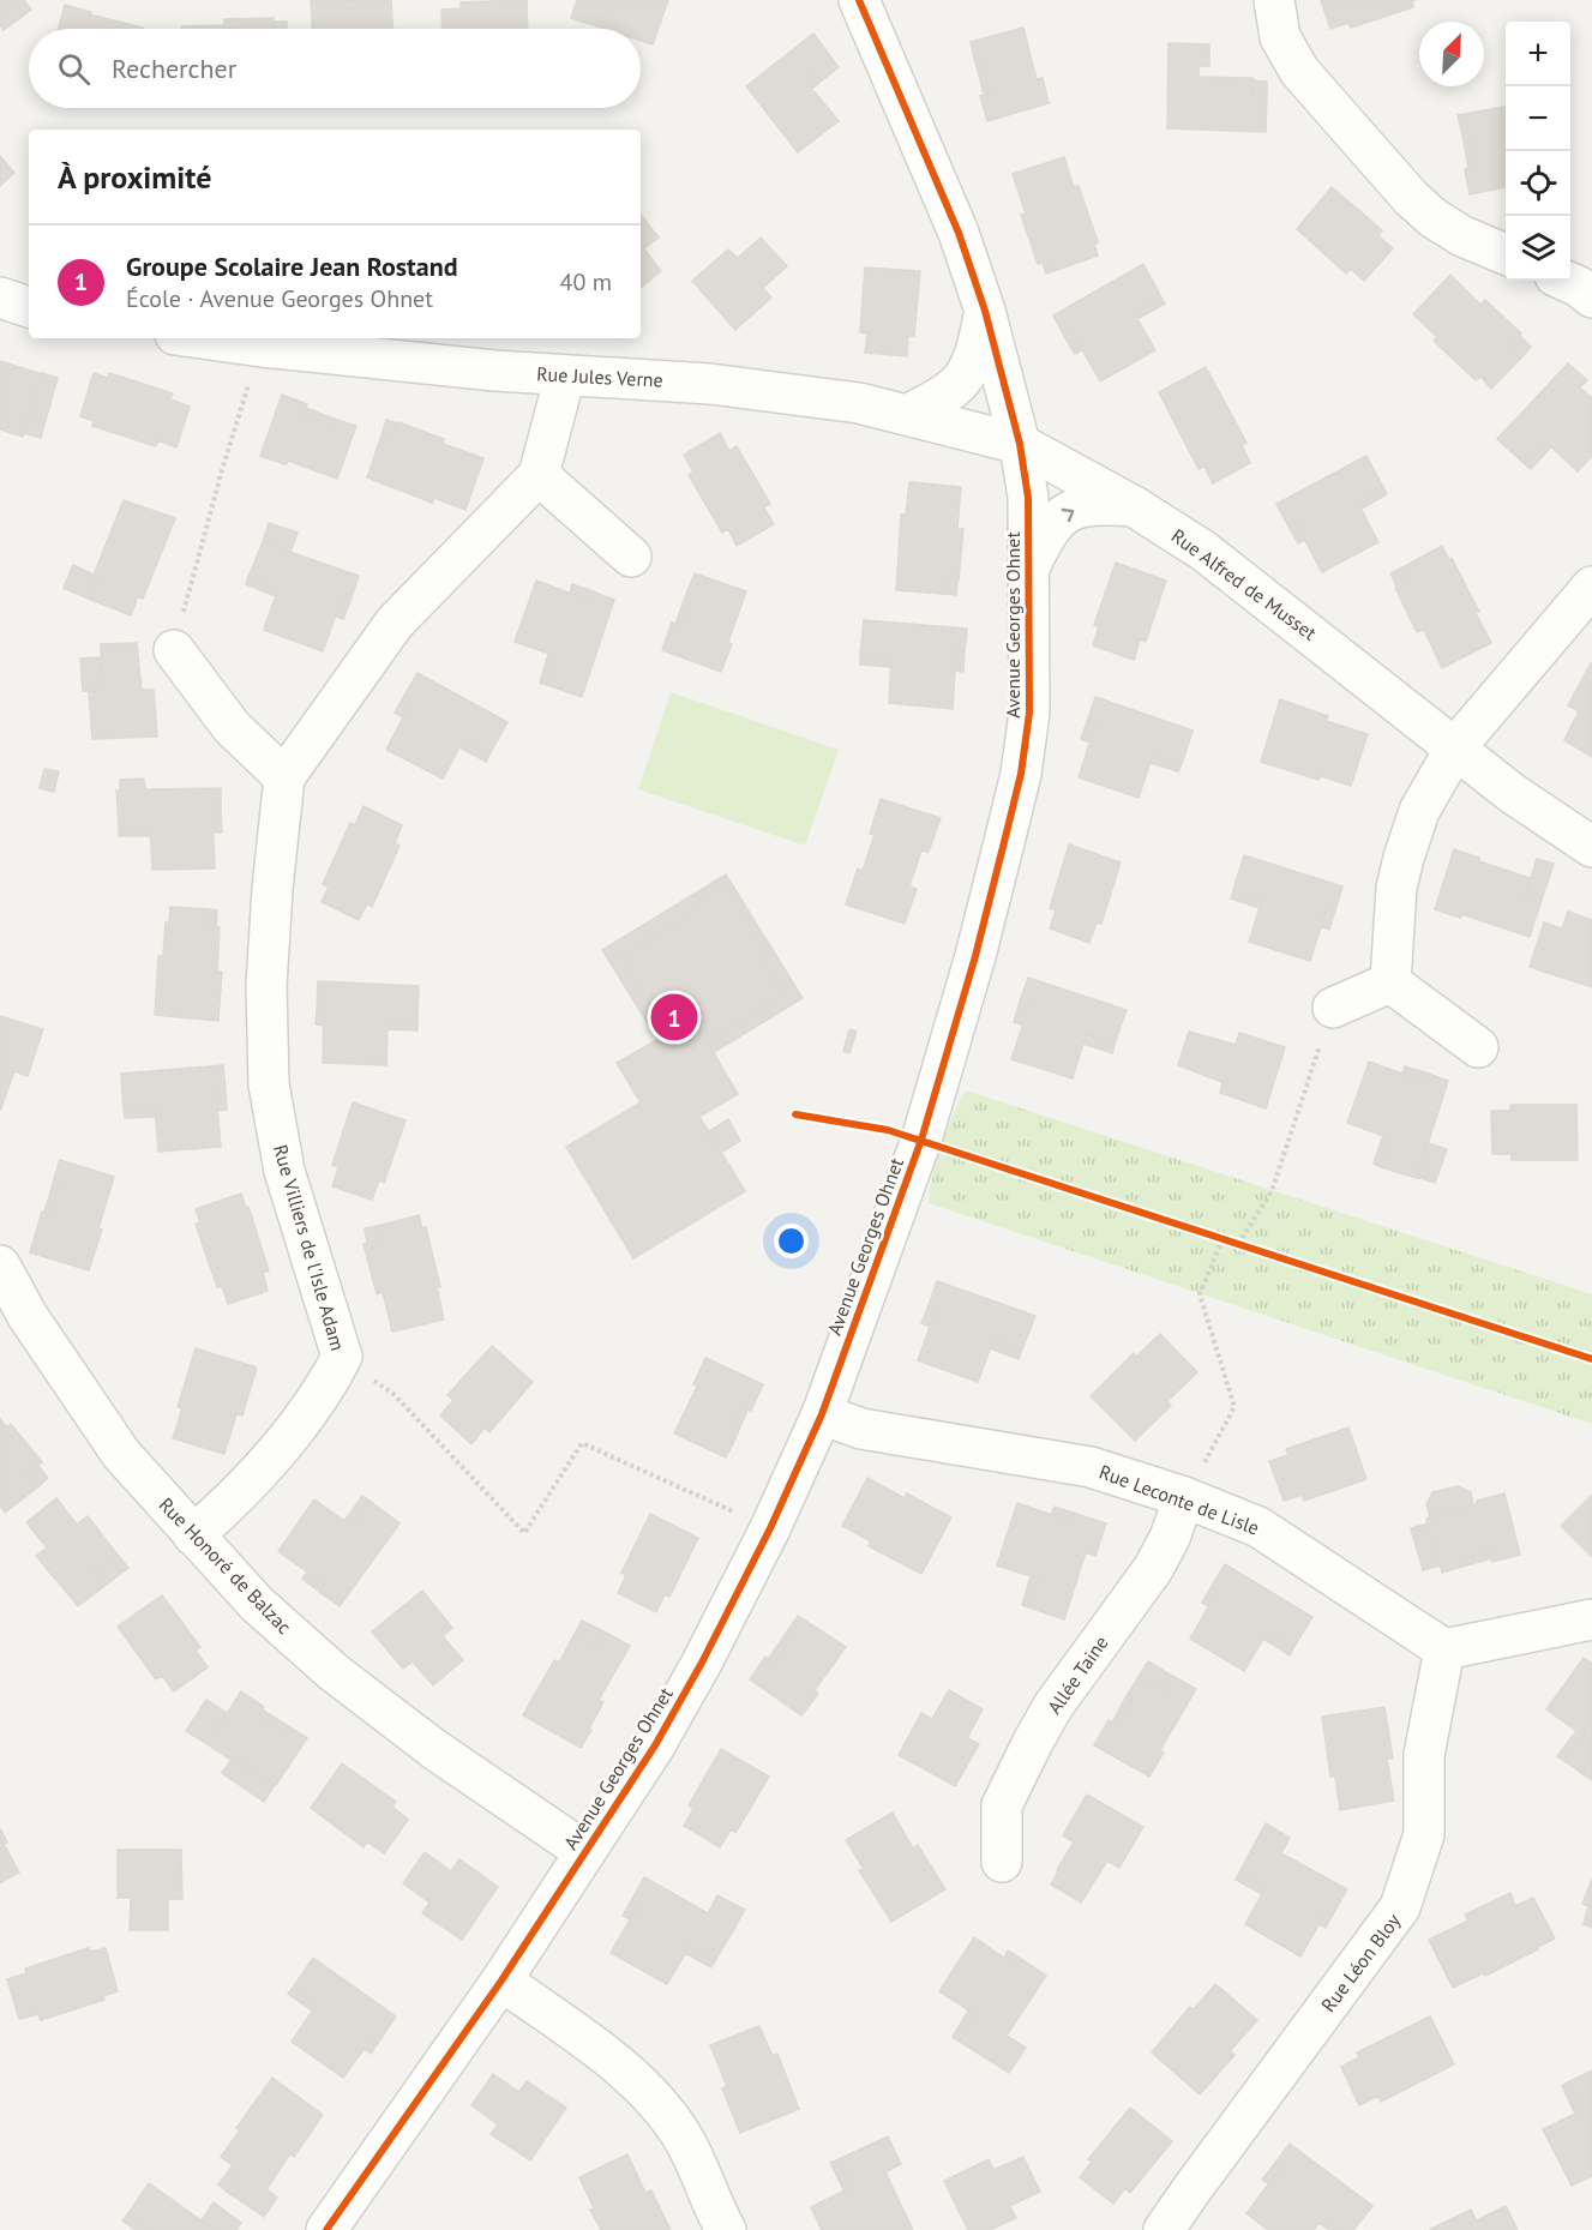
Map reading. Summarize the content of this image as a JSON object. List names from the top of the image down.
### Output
{
  "streets": {
    "street": [
      "Rue Jules Verne",
      "Rue Alfred de Musset",
      "Avenue Georges Ohnet",
      "Rue Villiers de l'Isle Adam",
      "Rue Leconte de Lisle",
      "Rue Honoré de Balzac",
      "Allée Taine",
      "Rue Léon Bloy"
    ]
  },
  "crossings": [
    ["Rue Jules Verne", "Rue Alfred de Musset"],
    ["Rue Jules Verne", "Avenue Georges Ohnet"],
    ["Rue Jules Verne", "Rue Villiers de l'Isle Adam"],
    ["Rue Alfred de Musset", "Avenue Georges Ohnet"],
    ["Avenue Georges Ohnet", "Rue Leconte de Lisle"],
    ["Avenue Georges Ohnet", "Rue Honoré de Balzac"],
    ["Rue Villiers de l'Isle Adam", "Rue Honoré de Balzac"],
    ["Rue Leconte de Lisle", "Allée Taine"],
    ["Rue Leconte de Lisle", "Rue Léon Bloy"]
  ],
  "north": "top right",
  "page": {
    "map_buttons": ["+", "−"],
    "search": "Rechercher",
    "heading": "À proximité",
    "list": [
      {
        "mark": "1",
        "name": "Groupe Scolaire Jean Rostand",
        "note": "École · Avenue Georges Ohnet",
        "value": "40 m"
      }
    ],
    "pins": "1"
  }
}
